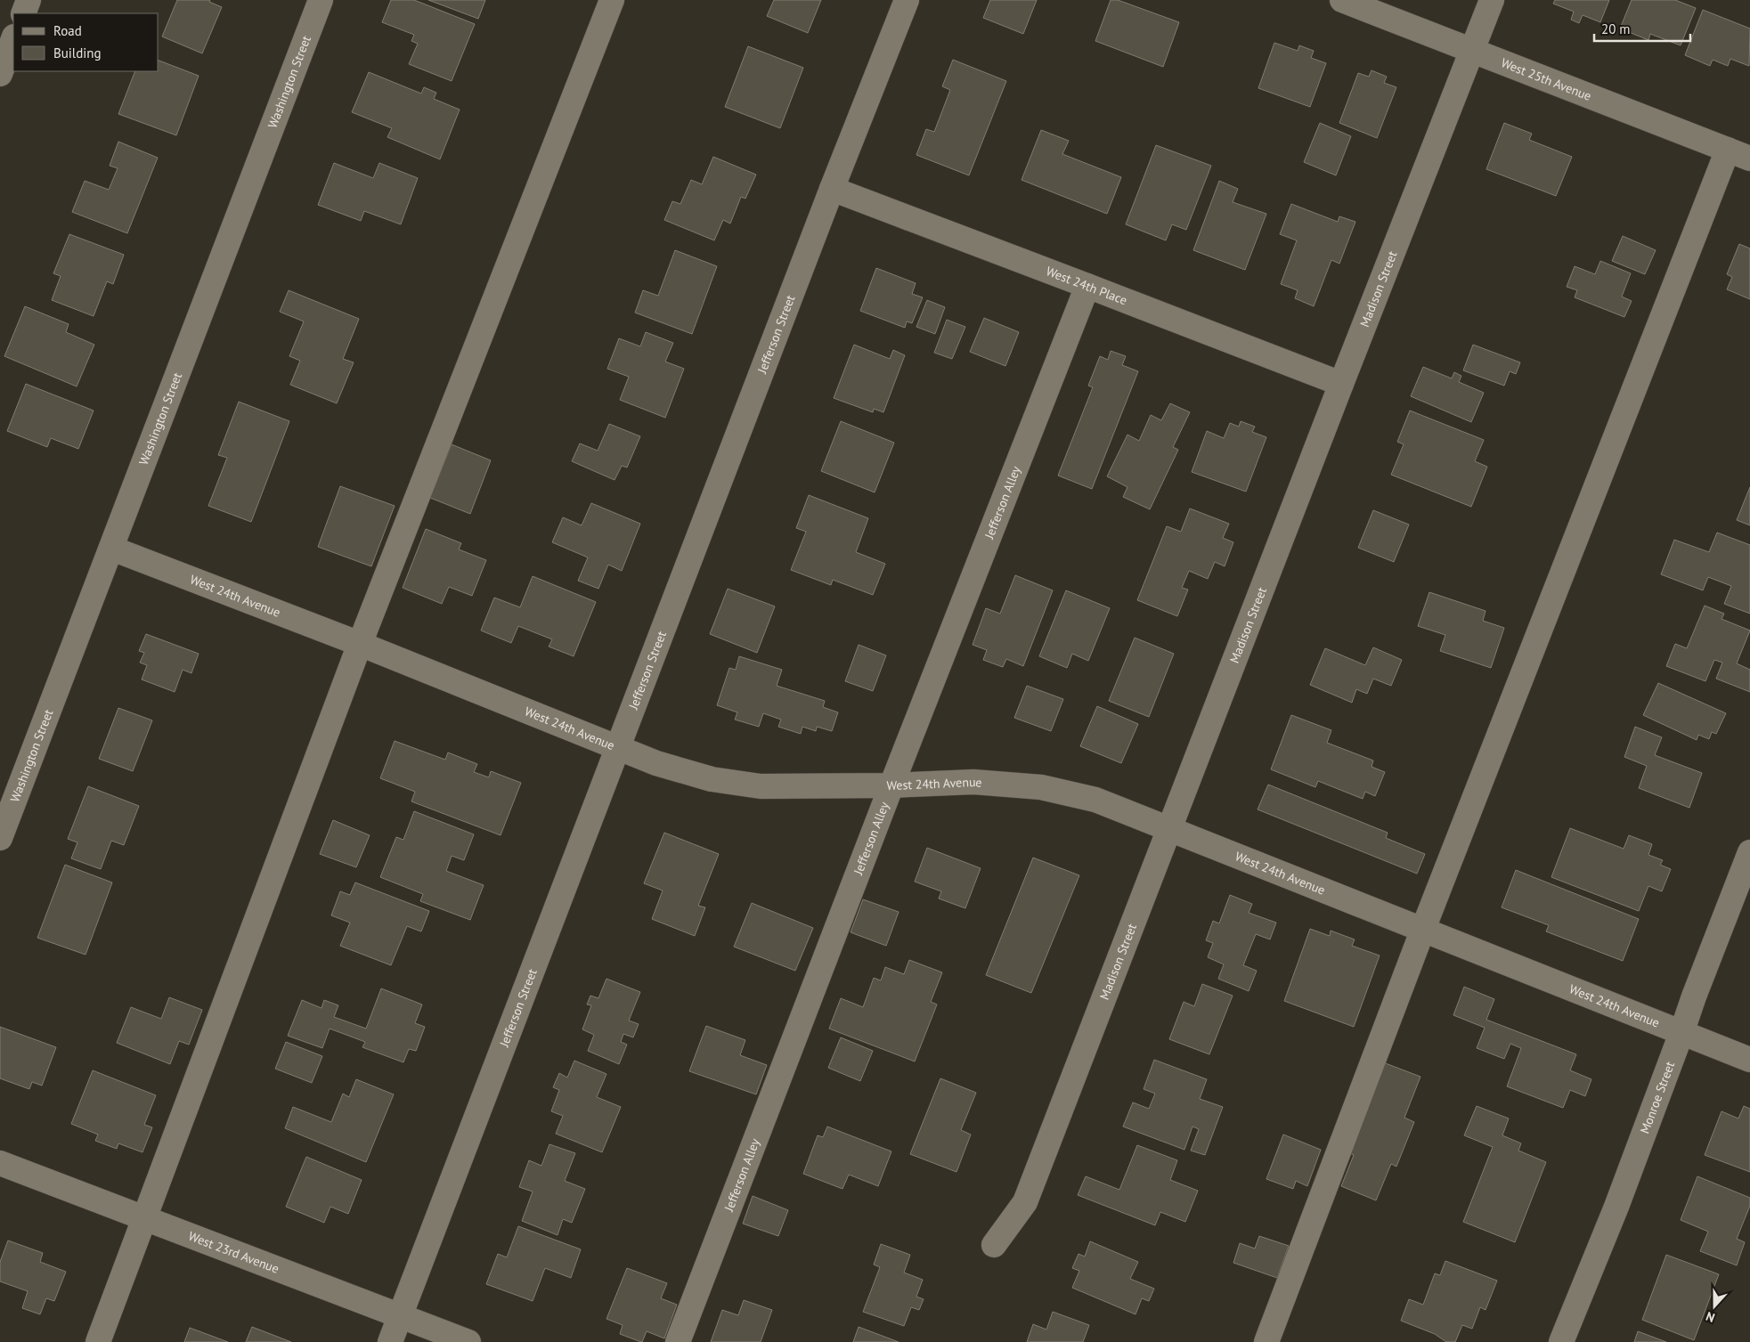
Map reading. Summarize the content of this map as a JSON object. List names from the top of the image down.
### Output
{
  "streets": {
    "street": [
      "West 25th Avenue",
      "Washington Street",
      "West 24th Place",
      "Madison Street",
      "Jefferson Street",
      "Jefferson Alley",
      "West 24th Avenue",
      "Monroe Street",
      "West 23rd Avenue"
    ]
  },
  "crossings": [
    ["West 25th Avenue", "Madison Street"],
    ["Washington Street", "West 24th Avenue"],
    ["West 24th Place", "Madison Street"],
    ["West 24th Place", "Jefferson Street"],
    ["West 24th Place", "Jefferson Alley"],
    ["Madison Street", "West 24th Avenue"],
    ["Jefferson Street", "West 24th Avenue"],
    ["Jefferson Street", "West 23rd Avenue"],
    ["Jefferson Alley", "West 24th Avenue"],
    ["West 24th Avenue", "Monroe Street"]
  ],
  "legend": ["Road", "Building"],
  "scale_bar": "20 m",
  "north": "bottom"
}
